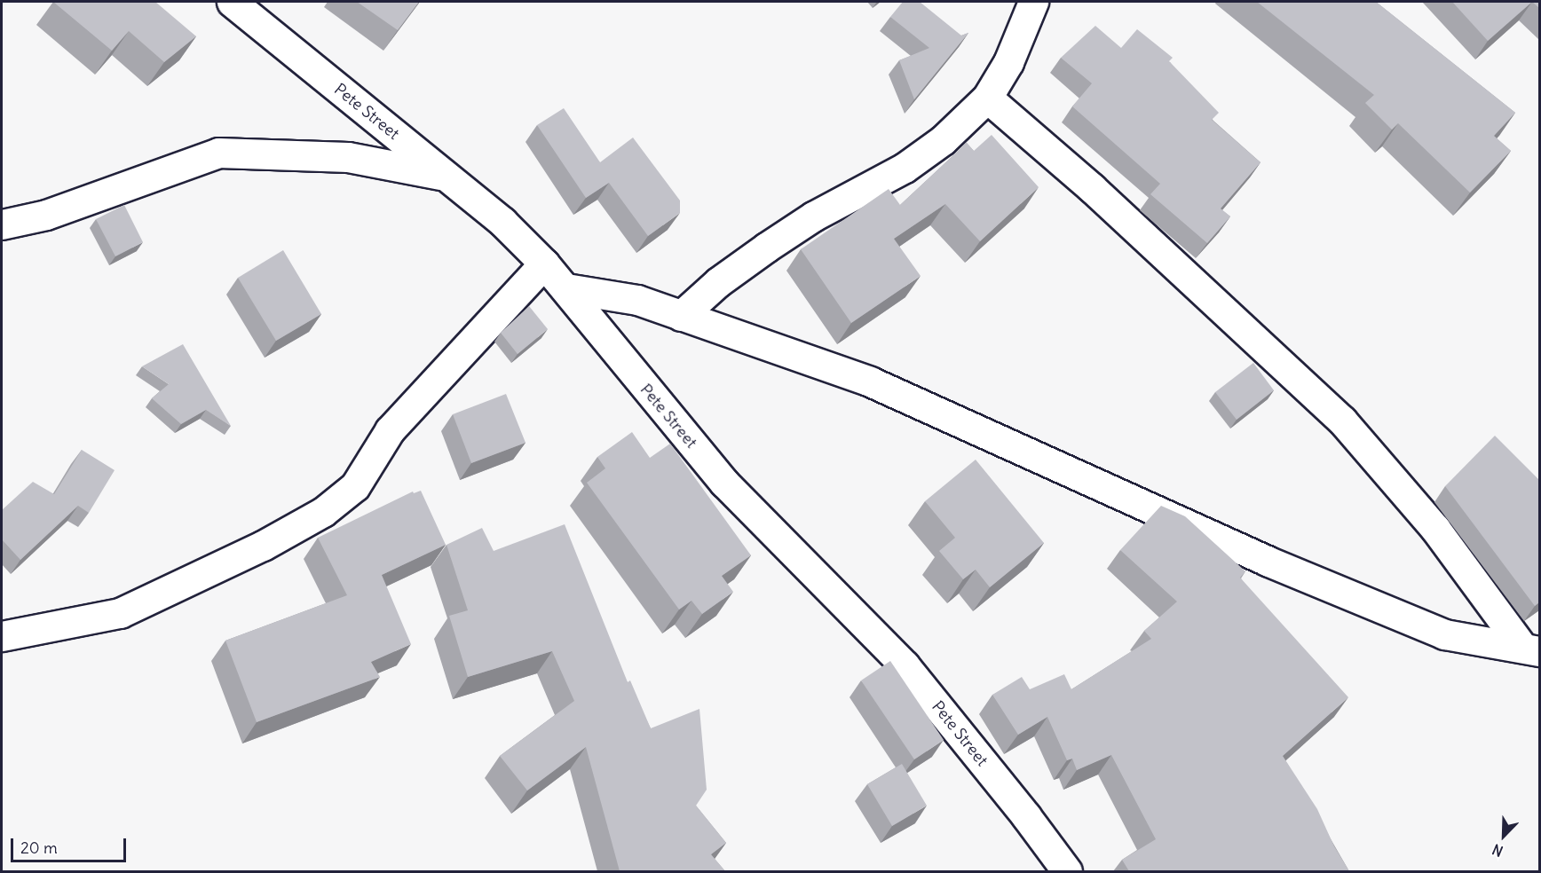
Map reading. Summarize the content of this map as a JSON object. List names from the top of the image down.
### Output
{
  "streets": {
    "street": ["Pete Street"]
  },
  "scale_bar": "20 m",
  "north": "bottom left"
}
